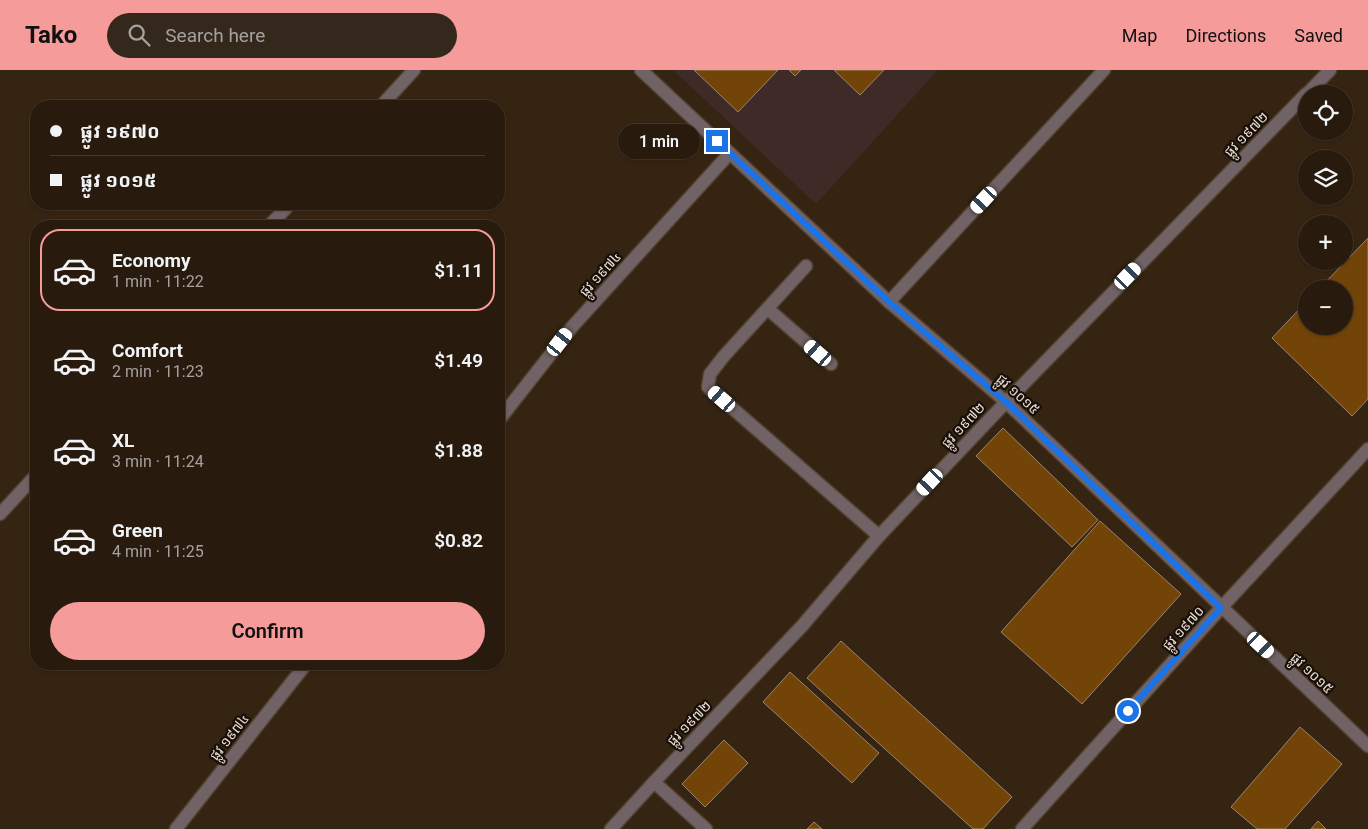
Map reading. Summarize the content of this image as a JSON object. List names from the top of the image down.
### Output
{
  "streets": {
    "street": [
      "ផ្លូវ ១៩៧២",
      "ផ្លូវ ១៩៧៤",
      "ផ្លូវ ១០១៥",
      "ផ្លូវ ១៩៧០"
    ]
  },
  "crossings": [
    ["ផ្លូវ ១៩៧២", "ផ្លូវ ១០១៥"],
    ["ផ្លូវ ១៩៧៤", "ផ្លូវ ១០១៥"],
    ["ផ្លូវ ១០១៥", "ផ្លូវ ១៩៧០"]
  ],
  "page": {
    "header": "Tako",
    "search": "Search here",
    "nav": ["Map", "Directions", "Saved"],
    "map_buttons": ["+", "−"],
    "banner": ["ផ្លូវ ១៩៧០", "ផ្លូវ ១០១៥"],
    "bubble": "1 min",
    "list": [
      {
        "name": "Economy",
        "note": "1 min · 11:22",
        "value": "$1.11"
      },
      {
        "name": "Comfort",
        "note": "2 min · 11:23",
        "value": "$1.49"
      },
      {
        "name": "XL",
        "note": "3 min · 11:24",
        "value": "$1.88"
      },
      {
        "name": "Green",
        "note": "4 min · 11:25",
        "value": "$0.82"
      }
    ],
    "buttons": "Confirm"
  }
}
